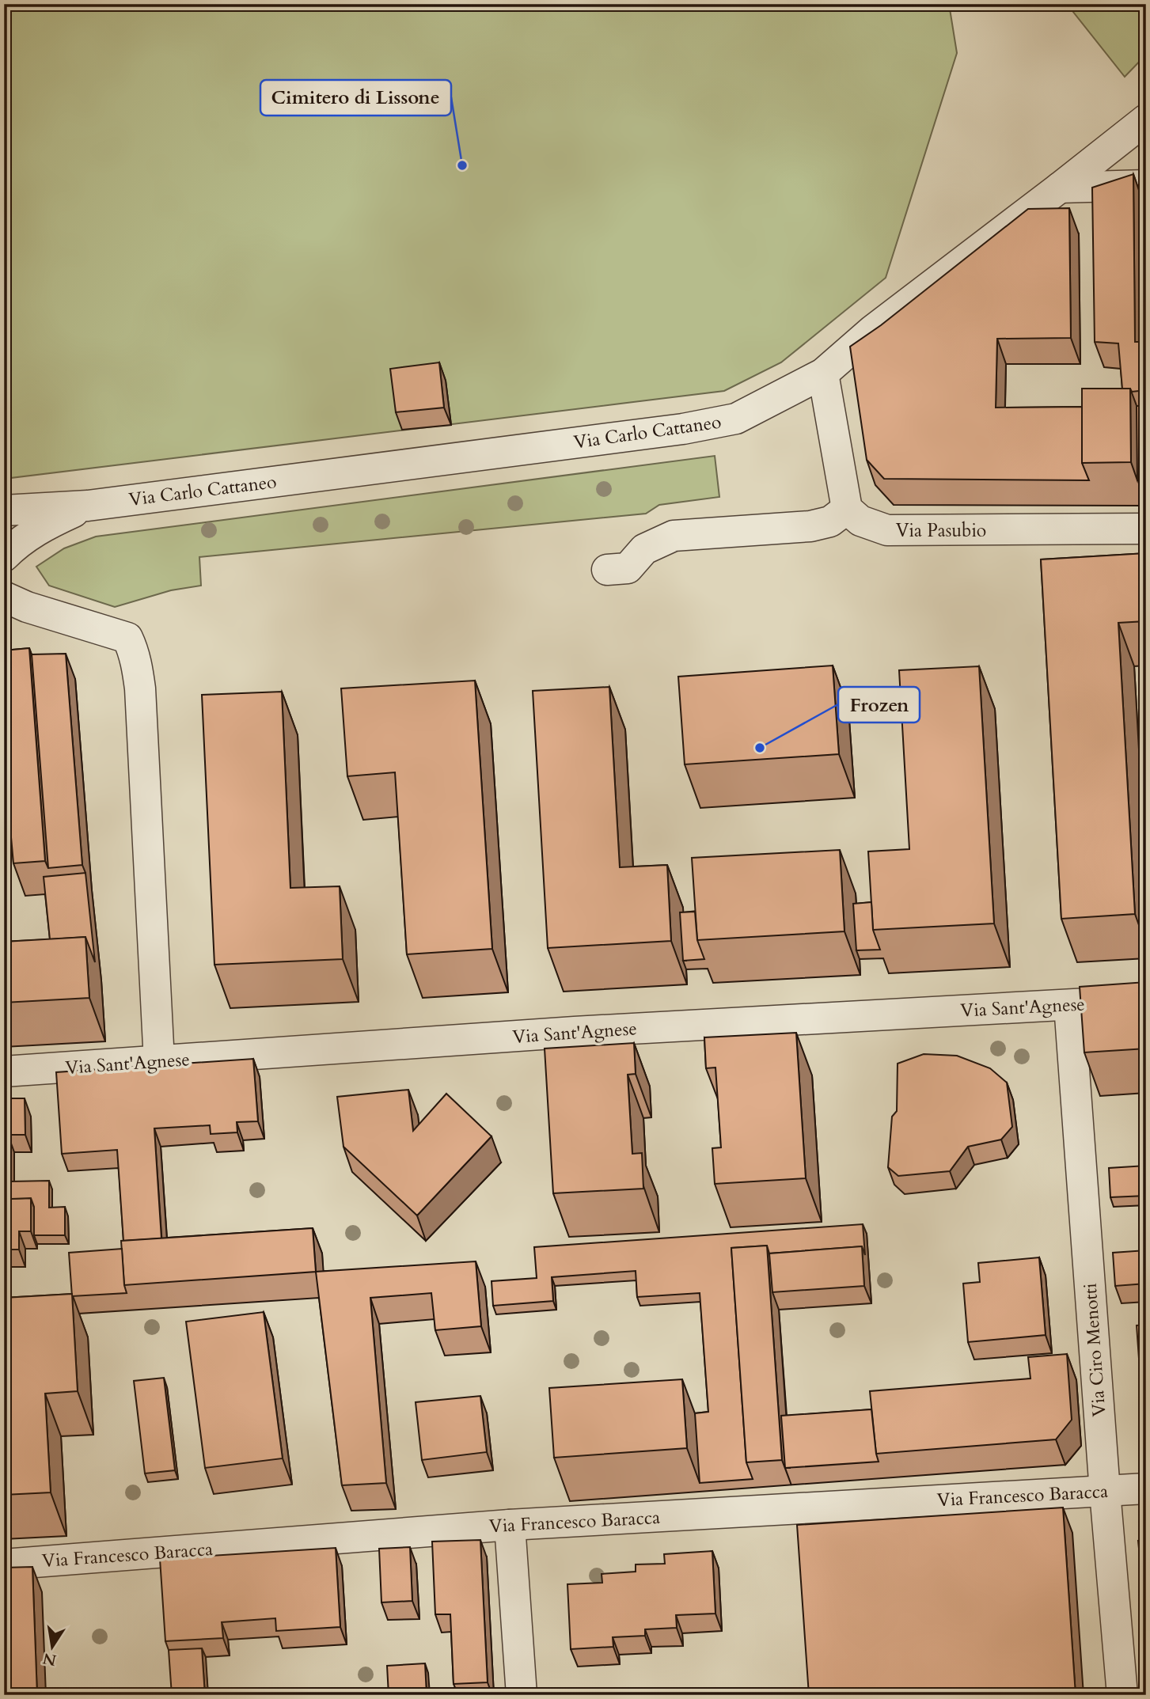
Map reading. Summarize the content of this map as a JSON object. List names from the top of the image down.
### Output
{
  "streets": {
    "street": [
      "Via Carlo Cattaneo",
      "Via Pasubio",
      "Via Sant'Agnese",
      "Via Ciro Menotti",
      "Via Francesco Baracca"
    ]
  },
  "crossings": [
    ["Via Sant'Agnese", "Via Ciro Menotti"],
    ["Via Ciro Menotti", "Via Francesco Baracca"]
  ],
  "places": ["Cimitero di Lissone", "Frozen"],
  "north": "bottom"
}
